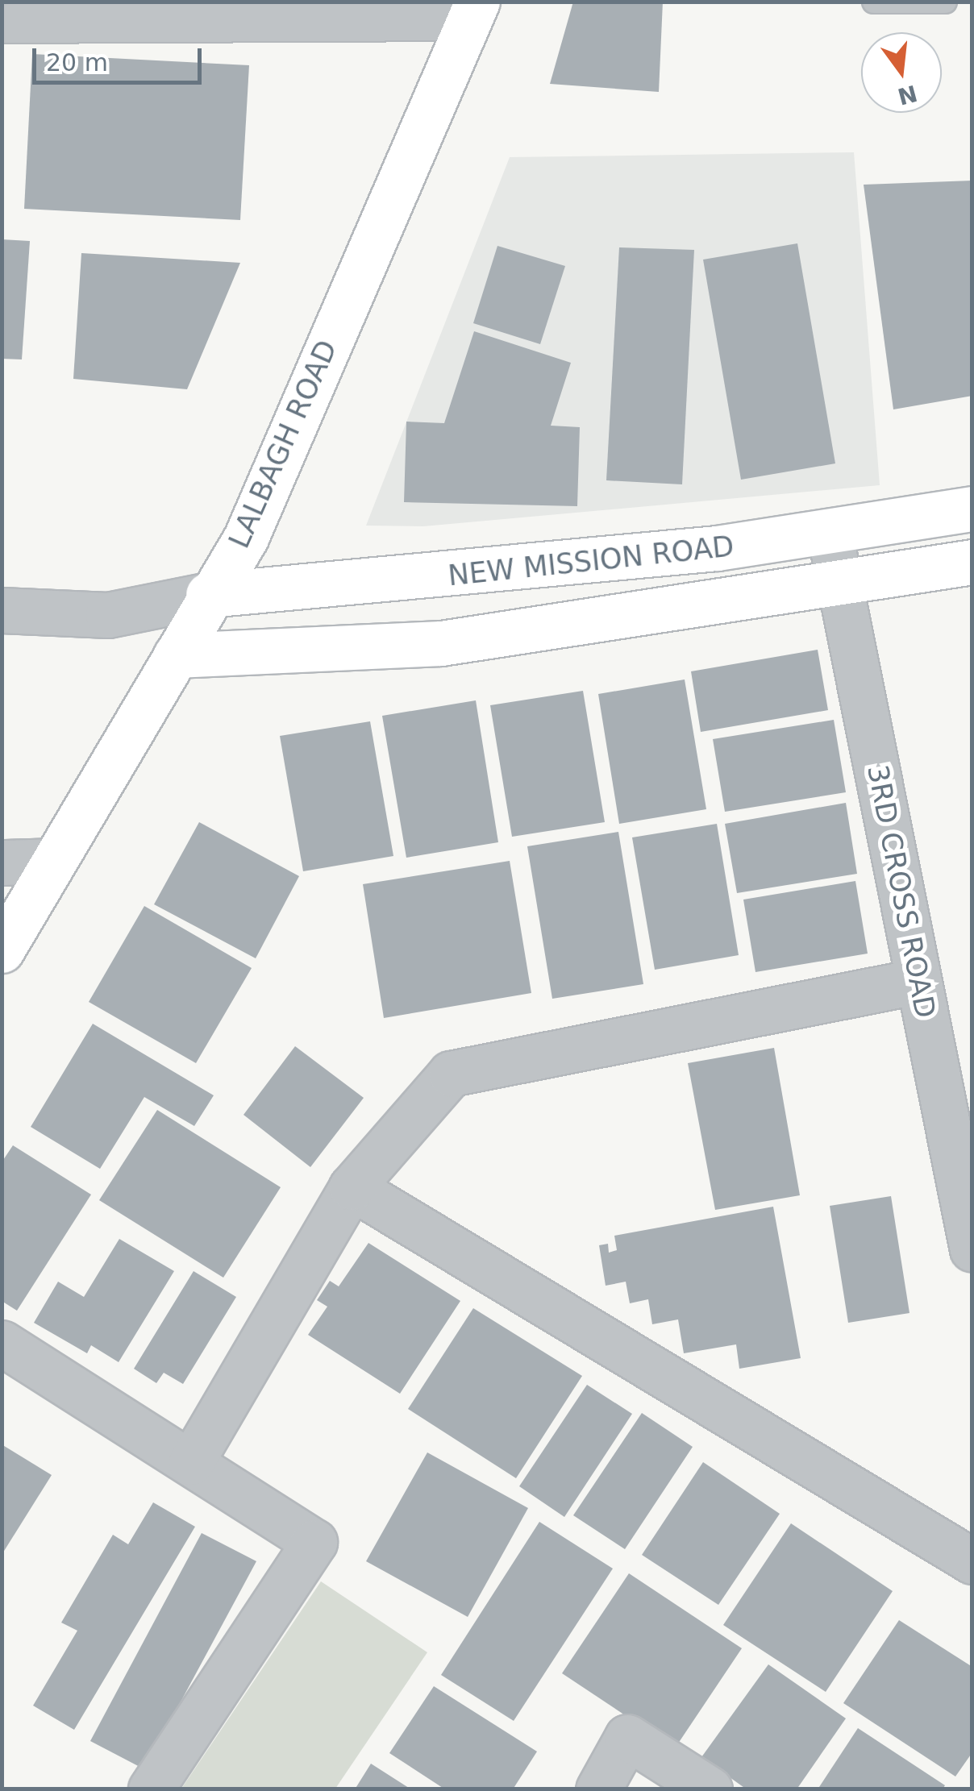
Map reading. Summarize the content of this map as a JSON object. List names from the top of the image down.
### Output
{
  "streets": {
    "main road": ["LALBAGH ROAD", "NEW MISSION ROAD"],
    "street": ["3RD CROSS ROAD"]
  },
  "crossings": [
    ["LALBAGH ROAD", "NEW MISSION ROAD"],
    ["NEW MISSION ROAD", "3RD CROSS ROAD"]
  ],
  "scale_bar": "20 m",
  "north": "bottom"
}
